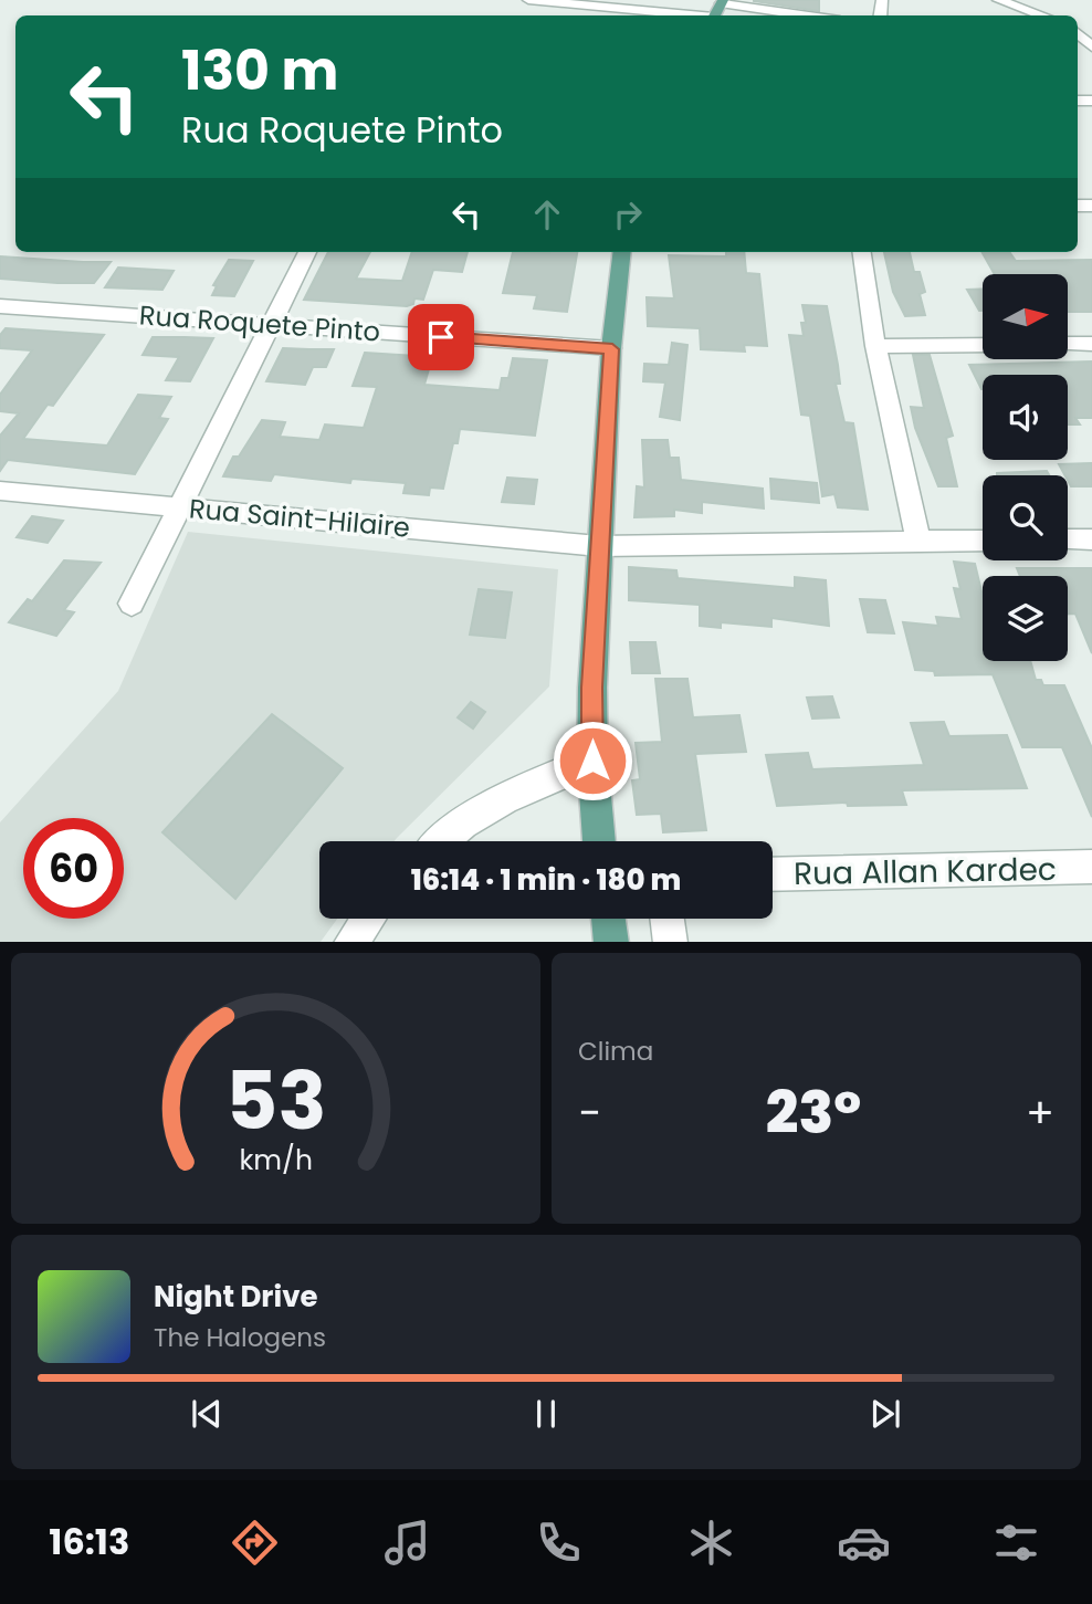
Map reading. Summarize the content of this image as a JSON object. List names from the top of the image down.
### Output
{
  "streets": {
    "street": ["Rua Roquete Pinto", "Rua Saint-Hilaire", "Rua Allan Kardec"]
  },
  "north": "right",
  "page": {
    "turn": ["130 m", "Rua Roquete Pinto"],
    "limit": "60",
    "trip": "16:14 · 1 min · 180 m",
    "tile": "Clima",
    "heat": ["−", "23°", "+"],
    "song": ["Night Drive", "The Halogens"],
    "tabs": "16:13",
    "gauge": ["53", "km/h"]
  }
}
